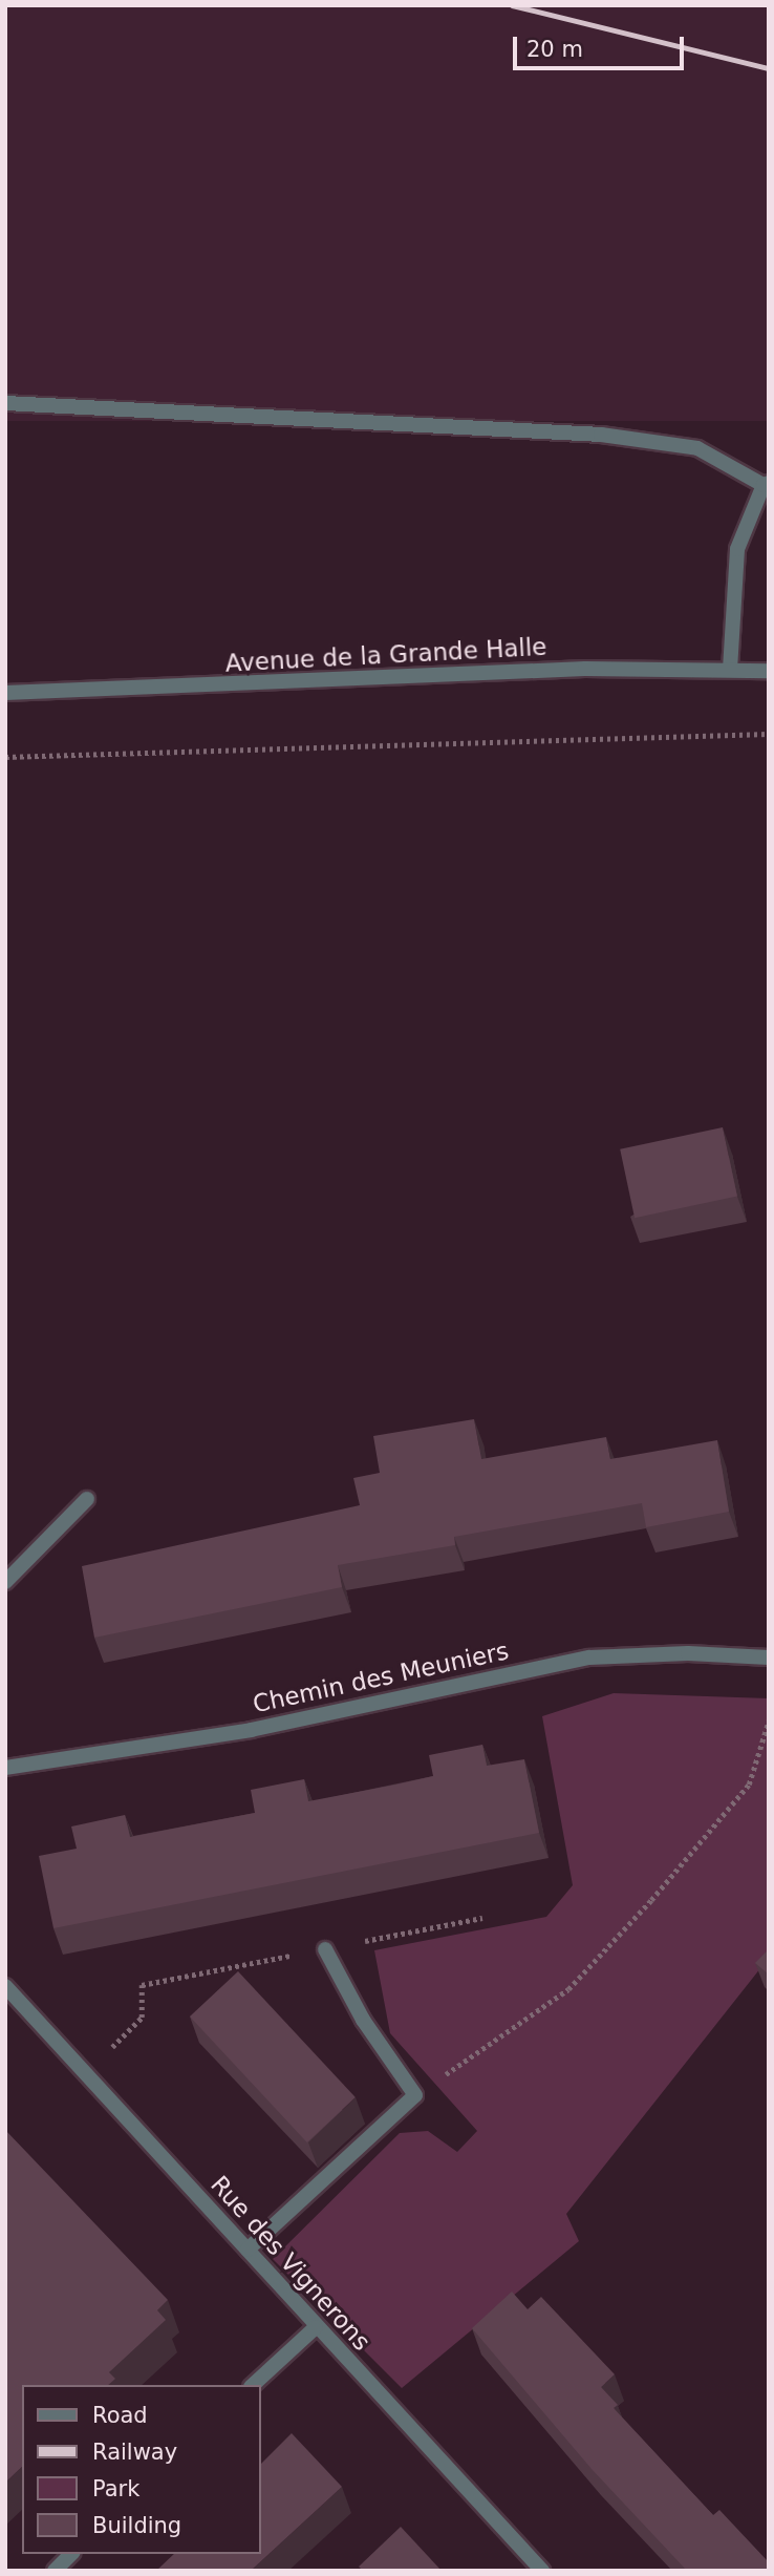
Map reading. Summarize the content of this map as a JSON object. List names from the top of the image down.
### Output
{
  "streets": {
    "street": ["Avenue de la Grande Halle", "Chemin des Meuniers", "Rue des Vignerons"]
  },
  "legend": [
    "Road",
    "Railway",
    "Park",
    "Building"
  ],
  "scale_bar": "20 m"
}
